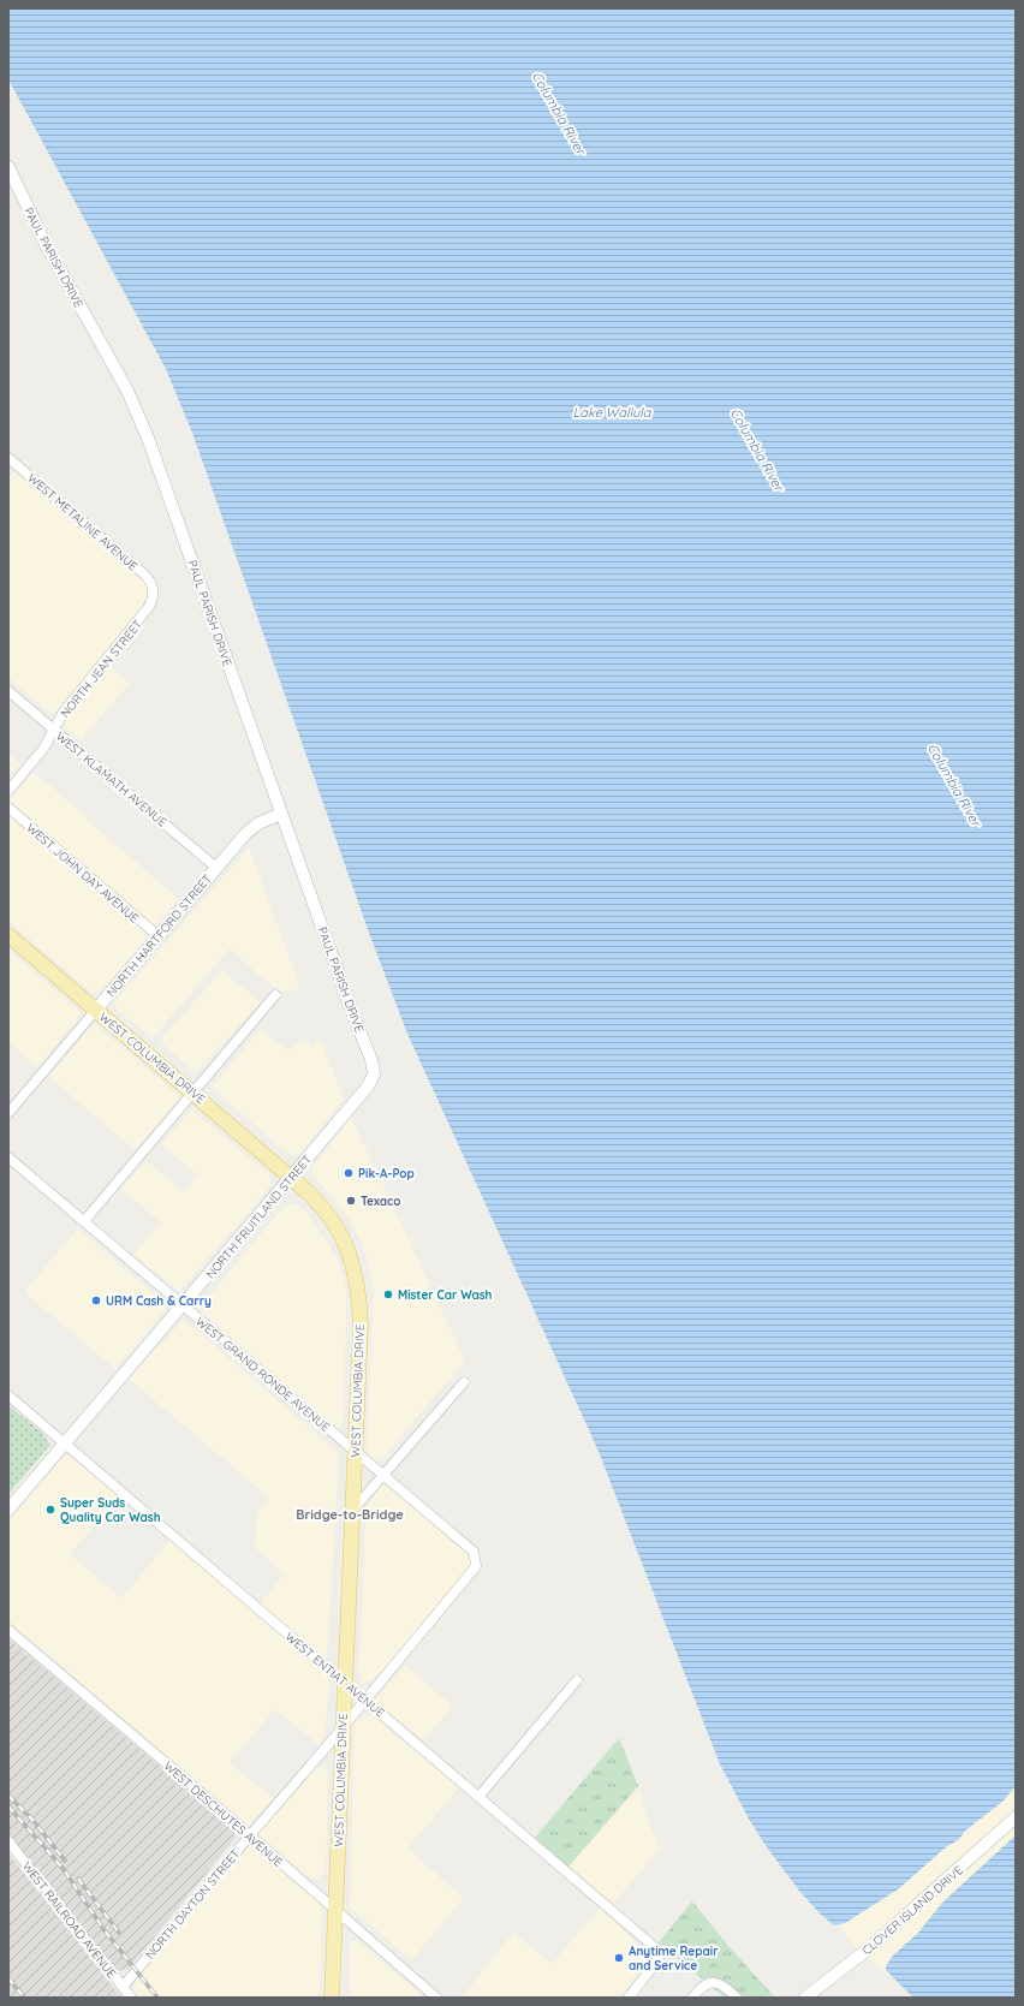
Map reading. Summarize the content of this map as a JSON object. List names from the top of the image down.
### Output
{
  "streets": {
    "main road": ["WEST COLUMBIA DRIVE"],
    "street": [
      "PAUL PARISH DRIVE",
      "WEST METALINE AVENUE",
      "NORTH JEAN STREET",
      "WEST KLAMATH AVENUE",
      "WEST JOHN DAY AVENUE",
      "NORTH HARTFORD STREET",
      "NORTH FRUITLAND STREET",
      "WEST GRAND RONDE AVENUE",
      "WEST ENTIAT AVENUE",
      "WEST DESCHUTES AVENUE",
      "NORTH DAYTON STREET",
      "CLOVER ISLAND DRIVE",
      "WEST RAILROAD AVENUE"
    ]
  },
  "crossings": [
    ["PAUL PARISH DRIVE", "NORTH HARTFORD STREET"],
    ["PAUL PARISH DRIVE", "NORTH FRUITLAND STREET"],
    ["WEST METALINE AVENUE", "NORTH JEAN STREET"],
    ["NORTH JEAN STREET", "WEST KLAMATH AVENUE"],
    ["WEST KLAMATH AVENUE", "NORTH HARTFORD STREET"],
    ["WEST JOHN DAY AVENUE", "NORTH HARTFORD STREET"],
    ["NORTH HARTFORD STREET", "WEST COLUMBIA DRIVE"],
    ["WEST COLUMBIA DRIVE", "NORTH FRUITLAND STREET"],
    ["WEST COLUMBIA DRIVE", "WEST GRAND RONDE AVENUE"],
    ["WEST COLUMBIA DRIVE", "WEST ENTIAT AVENUE"],
    ["WEST COLUMBIA DRIVE", "WEST DESCHUTES AVENUE"],
    ["WEST COLUMBIA DRIVE", "NORTH DAYTON STREET"],
    ["NORTH FRUITLAND STREET", "WEST GRAND RONDE AVENUE"],
    ["NORTH FRUITLAND STREET", "WEST ENTIAT AVENUE"],
    ["WEST GRAND RONDE AVENUE", "NORTH DAYTON STREET"],
    ["WEST ENTIAT AVENUE", "NORTH DAYTON STREET"],
    ["WEST DESCHUTES AVENUE", "NORTH DAYTON STREET"],
    ["NORTH DAYTON STREET", "WEST RAILROAD AVENUE"]
  ],
  "districts": ["Bridge-to-Bridge"],
  "water": ["Columbia River", "Lake Wallula"],
  "places": [
    "Pik-A-Pop",
    "Texaco",
    "Mister Car Wash",
    "URM Cash & Carry",
    "Super Suds Quality Car Wash",
    "Anytime Repair and Service"
  ]
}
